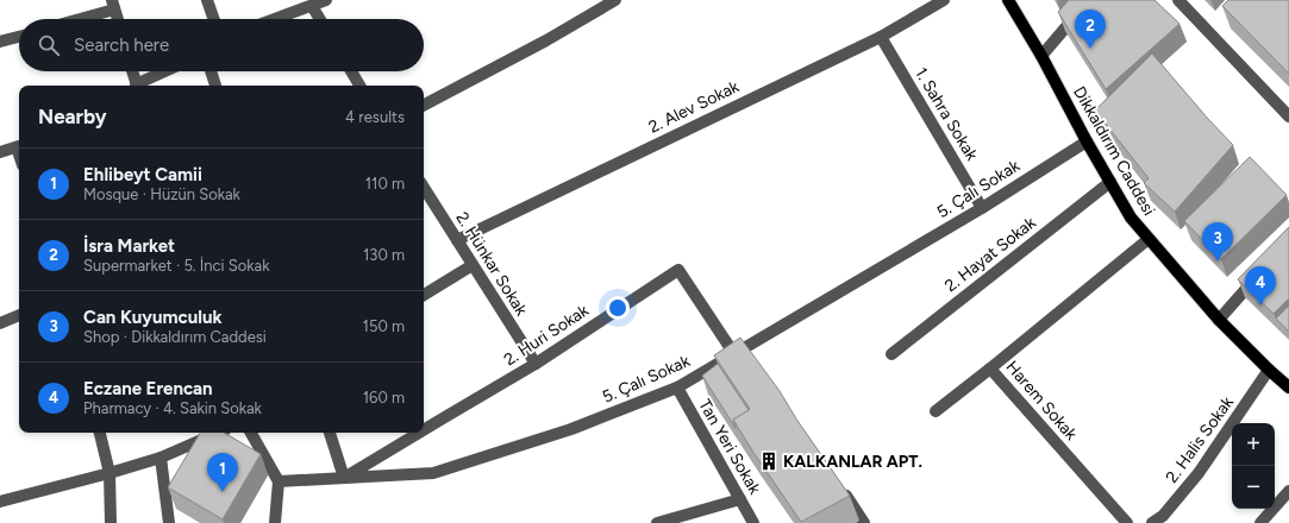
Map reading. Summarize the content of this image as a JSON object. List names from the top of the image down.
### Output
{
  "streets": {
    "main road": ["Dikkaldırım Caddesi"],
    "street": [
      "2. Alev Sokak",
      "1. Sahra Sokak",
      "5. Çalı Sokak",
      "2. Hayat Sokak",
      "2. Hünkar Sokak",
      "2. Huri Sokak",
      "Harem Sokak",
      "2. Halis Sokak",
      "Tan Yeri Sokak"
    ]
  },
  "crossings": [
    ["2. Alev Sokak", "1. Sahra Sokak"],
    ["2. Alev Sokak", "2. Hünkar Sokak"],
    ["1. Sahra Sokak", "5. Çalı Sokak"],
    ["Dikkaldırım Caddesi", "5. Çalı Sokak"],
    ["Dikkaldırım Caddesi", "2. Hayat Sokak"],
    ["Dikkaldırım Caddesi", "Harem Sokak"],
    ["Dikkaldırım Caddesi", "2. Halis Sokak"],
    ["5. Çalı Sokak", "2. Huri Sokak"],
    ["5. Çalı Sokak", "Tan Yeri Sokak"],
    ["2. Hünkar Sokak", "2. Huri Sokak"]
  ],
  "places": {
    "building": ["KALKANLAR APT."]
  },
  "page": {
    "pins": [
      "2",
      "3",
      "4",
      "1"
    ],
    "search": "Search here",
    "heading": ["Nearby", "4 results"],
    "list": [
      {
        "mark": "1",
        "name": "Ehlibeyt Camii",
        "note": "Mosque · Hüzün Sokak",
        "value": "110 m"
      },
      {
        "mark": "2",
        "name": "İsra Market",
        "note": "Supermarket · 5. İnci Sokak",
        "value": "130 m"
      },
      {
        "mark": "3",
        "name": "Can Kuyumculuk",
        "note": "Shop · Dikkaldırım Caddesi",
        "value": "150 m"
      },
      {
        "mark": "4",
        "name": "Eczane Erencan",
        "note": "Pharmacy · 4. Sakin Sokak",
        "value": "160 m"
      }
    ],
    "map_buttons": ["+", "−"]
  }
}
